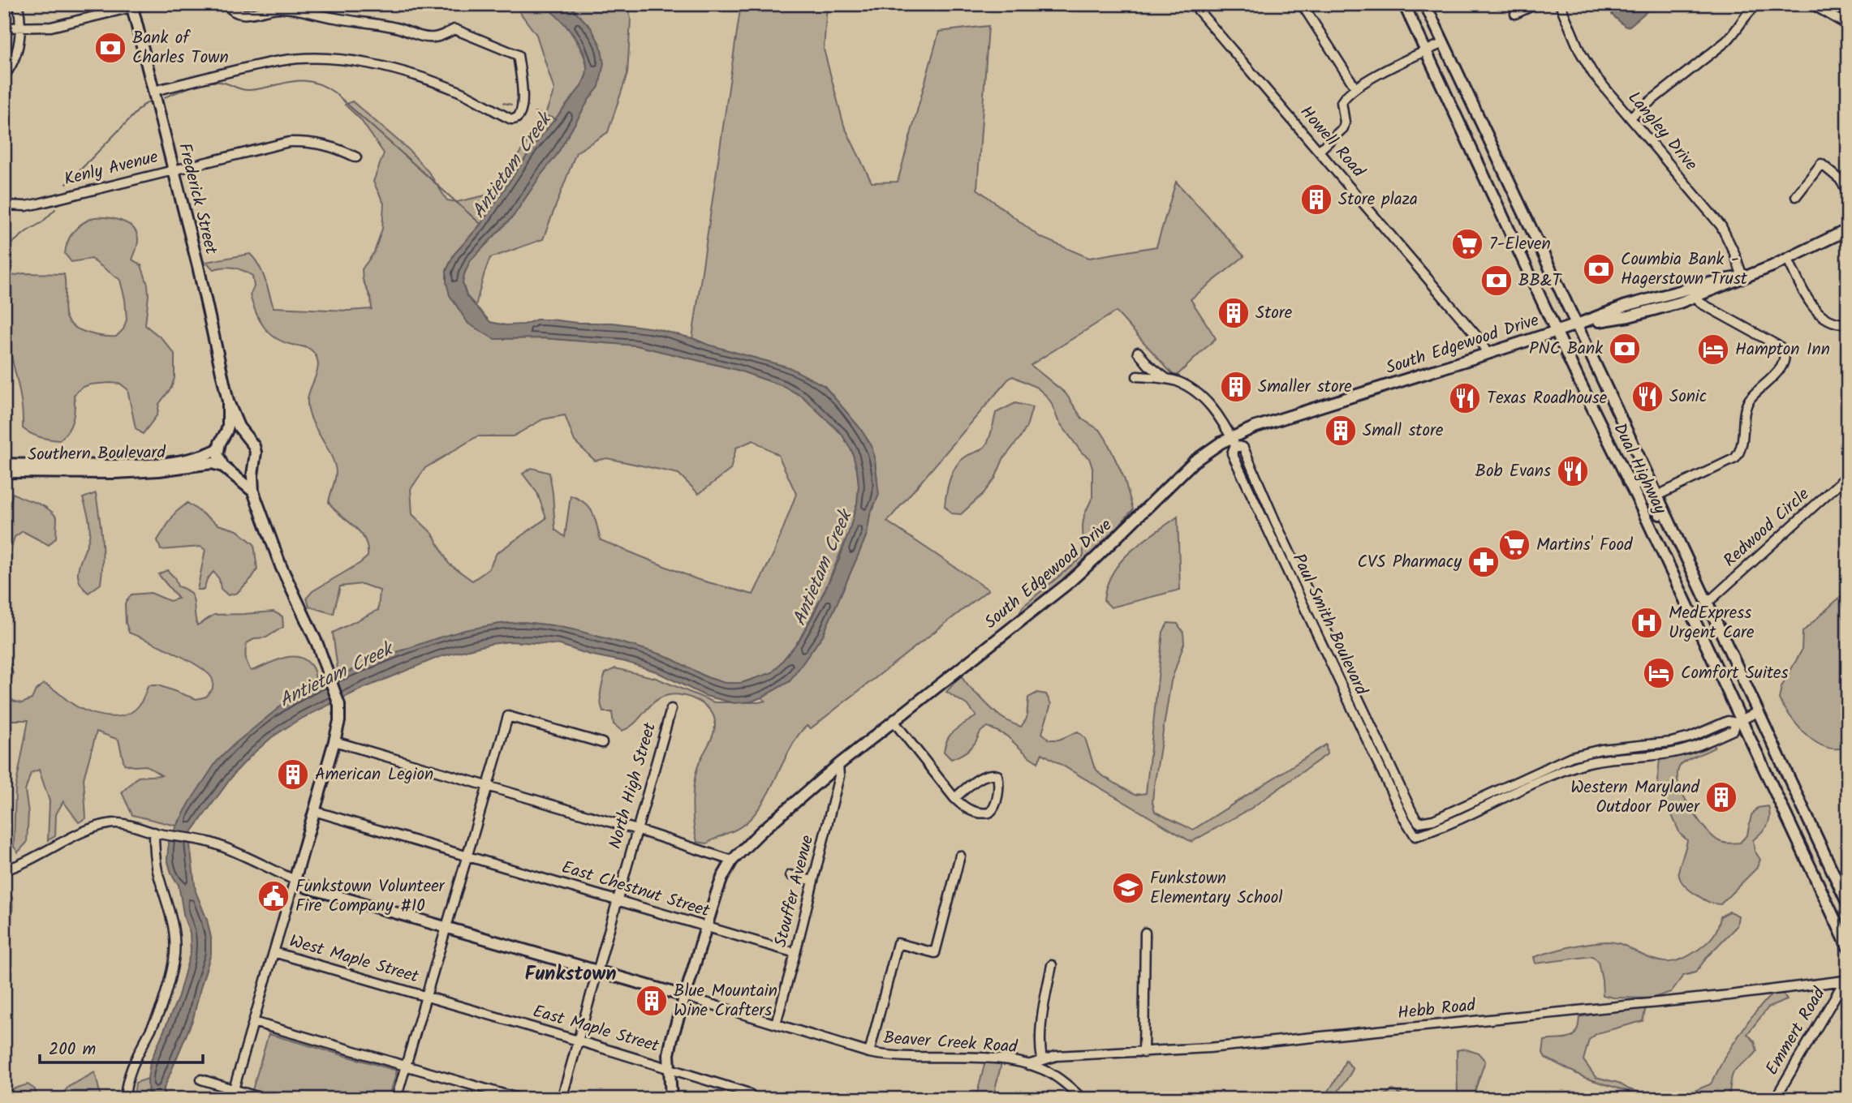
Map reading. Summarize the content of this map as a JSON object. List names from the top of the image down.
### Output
{
  "streets": {
    "main road": [
      "Frederick Street",
      "South Edgewood Drive",
      "Southern Boulevard",
      "Dual Highway"
    ],
    "street": [
      "Langley Drive",
      "Howell Road",
      "Kenly Avenue",
      "Redwood Circle",
      "Paul Smith Boulevard",
      "North High Street",
      "East Chestnut Street",
      "Stouffer Avenue",
      "West Maple Street",
      "Hebb Road",
      "East Maple Street",
      "Emmert Road",
      "Beaver Creek Road"
    ]
  },
  "crossings": [
    ["Howell Road", "South Edgewood Drive"],
    ["Kenly Avenue", "Frederick Street"],
    ["Frederick Street", "Southern Boulevard"],
    ["South Edgewood Drive", "Dual Highway"],
    ["South Edgewood Drive", "Paul Smith Boulevard"],
    ["South Edgewood Drive", "East Chestnut Street"],
    ["South Edgewood Drive", "Stouffer Avenue"],
    ["South Edgewood Drive", "East Maple Street"],
    ["South Edgewood Drive", "Beaver Creek Road"],
    ["Dual Highway", "Redwood Circle"],
    ["Dual Highway", "Paul Smith Boulevard"],
    ["North High Street", "East Chestnut Street"],
    ["North High Street", "East Maple Street"],
    ["East Chestnut Street", "Stouffer Avenue"],
    ["Stouffer Avenue", "Beaver Creek Road"],
    ["West Maple Street", "East Maple Street"],
    ["Hebb Road", "Emmert Road"],
    ["Hebb Road", "Beaver Creek Road"]
  ],
  "districts": ["Funkstown"],
  "water": ["Antietam Creek"],
  "places": {
    "bank": [
      "Bank of Charles Town",
      "Coumbia Bank - Hagerstown Trust",
      "BB&T",
      "PNC Bank"
    ],
    "building": [
      "Store plaza",
      "Store",
      "Smaller store",
      "Small store",
      "American Legion",
      "Western Maryland Outdoor Power",
      "Blue Mountain Wine Crafters"
    ],
    "supermarket": ["7-Eleven", "Martins' Food"],
    "hotel": ["Hampton Inn", "Comfort Suites"],
    "restaurant": ["Sonic", "Texas Roadhouse", "Bob Evans"],
    "pharmacy": ["CVS Pharmacy"],
    "hospital": ["MedExpress Urgent Care"],
    "school or university": ["Funkstown Elementary School"],
    "public building": ["Funkstown Volunteer Fire Company #10"]
  },
  "scale_bar": "200 m"
}
